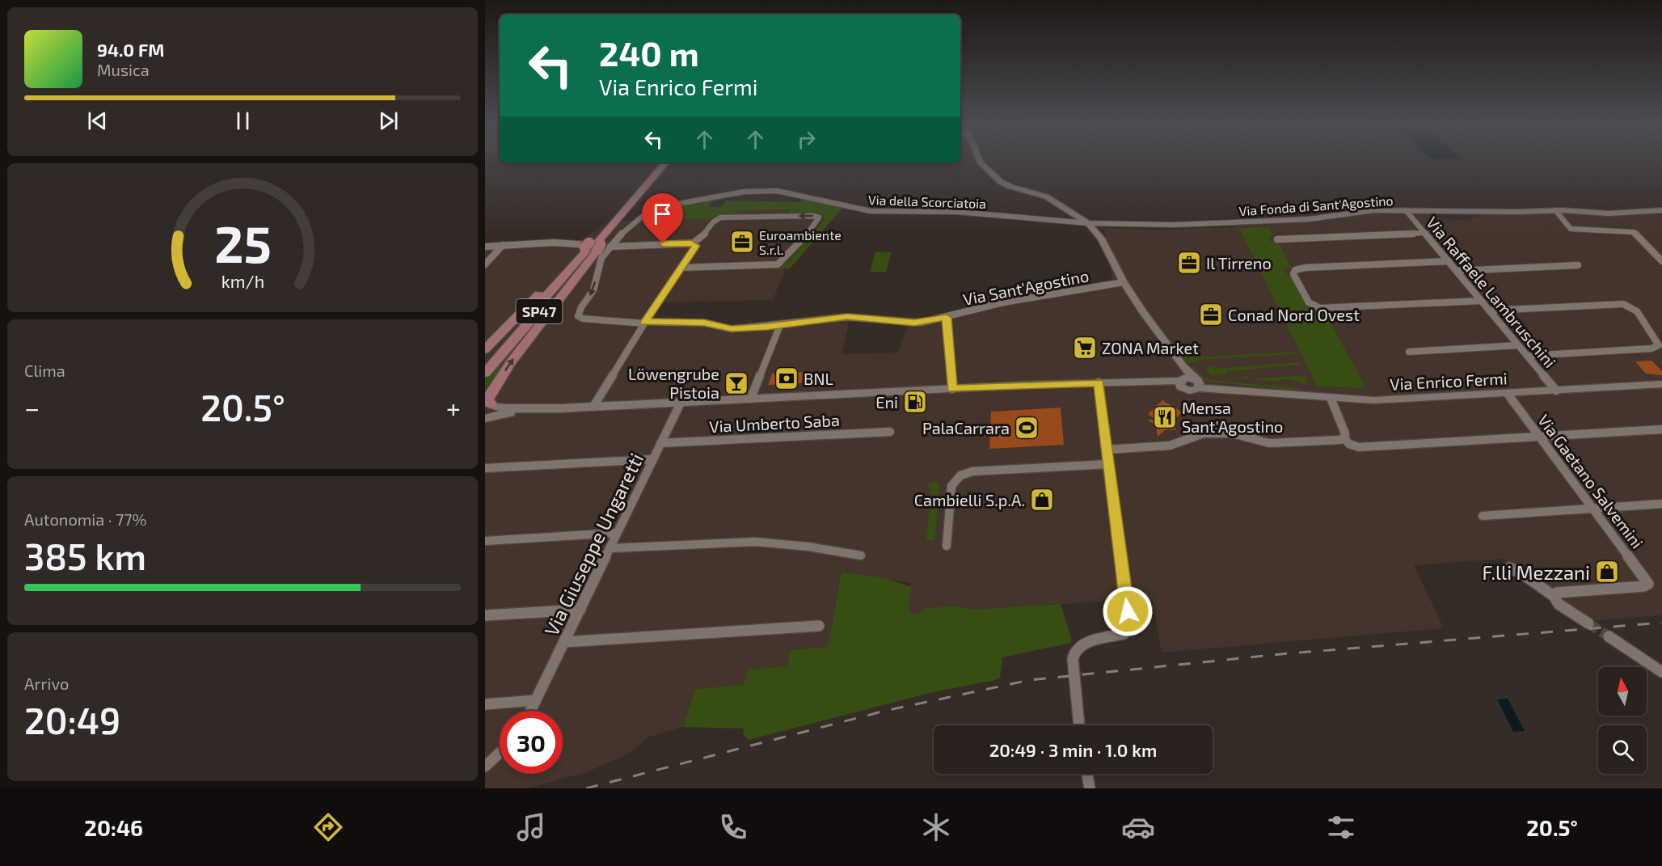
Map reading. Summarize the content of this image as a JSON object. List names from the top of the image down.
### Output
{
  "streets": {
    "main road": ["SP47"],
    "street": [
      "Via della Scorciatoia",
      "Via Fonda di Sant'Agostino",
      "Via Sant'Agostino",
      "Via Raffaele Lambruschini",
      "Via Enrico Fermi",
      "Via Umberto Saba",
      "Via Gaetano Salvemini",
      "Via Giuseppe Ungaretti"
    ]
  },
  "crossings": [
    ["Via della Scorciatoia", "Via Fonda di Sant'Agostino"],
    ["Via della Scorciatoia", "Via Sant'Agostino"],
    ["Via della Scorciatoia", "SP47"],
    ["Via Fonda di Sant'Agostino", "Via Raffaele Lambruschini"],
    ["Via Sant'Agostino", "SP47"],
    ["Via Raffaele Lambruschini", "Via Enrico Fermi"],
    ["Via Enrico Fermi", "Via Gaetano Salvemini"],
    ["Via Umberto Saba", "Via Giuseppe Ungaretti"]
  ],
  "places": {
    "office": ["Euroambiente S.r.l.", "Il Tirreno", "Conad Nord Ovest"],
    "supermarket": ["ZONA Market"],
    "bank": ["BNL"],
    "bar": ["Löwengrube Pistoia"],
    "fuel station": ["Eni"],
    "restaurant": ["Mensa Sant'Agostino"],
    "sports": ["PalaCarrara"],
    "shop": ["Cambielli S.p.A.", "F.lli Mezzani"]
  },
  "north": "top",
  "page": {
    "turn": ["240 m", "Via Enrico Fermi"],
    "song": ["94.0 FM", "Musica"],
    "tile": [
      "Clima",
      ["Autonomia · 77%", "385 km"],
      ["Arrivo", "20:49"]
    ],
    "heat": ["−", "20.5°", "+"],
    "limit": "30",
    "trip": "20:49 · 3 min · 1.0 km",
    "tabs": ["20:46", "20.5°"],
    "gauge": ["25", "km/h"]
  }
}
